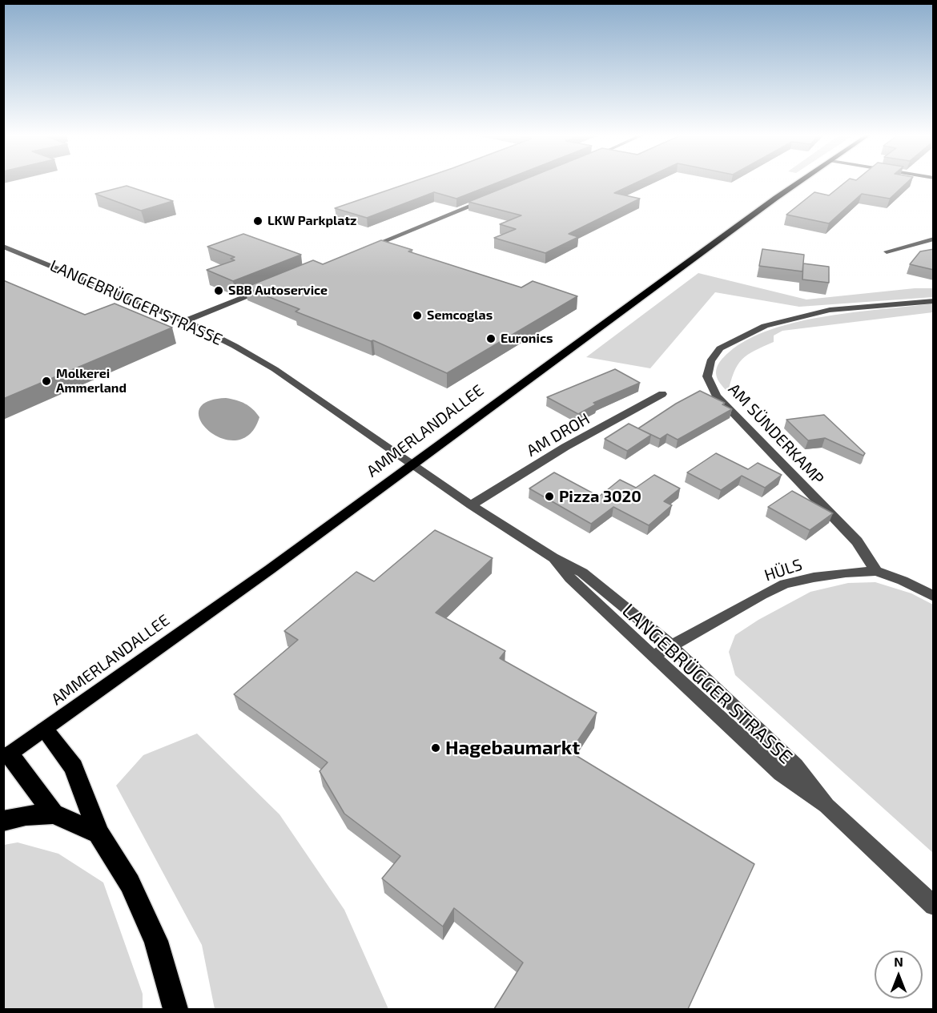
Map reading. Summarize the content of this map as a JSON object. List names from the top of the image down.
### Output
{
  "streets": {
    "main road": ["AMMERLANDALLEE"],
    "street": [
      "LANGEBRÜGGER STRASSE",
      "AM SÜNDERKAMP",
      "AM DROH",
      "HÜLS"
    ]
  },
  "crossings": [
    ["LANGEBRÜGGER STRASSE", "AMMERLANDALLEE"],
    ["LANGEBRÜGGER STRASSE", "AM DROH"],
    ["LANGEBRÜGGER STRASSE", "HÜLS"],
    ["AM SÜNDERKAMP", "HÜLS"]
  ],
  "places": [
    "LKW Parkplatz",
    "SBB Autoservice",
    "Semcoglas",
    "Euronics",
    "Molkerei Ammerland",
    "Pizza 3020",
    "Hagebaumarkt"
  ],
  "north": "top"
}
